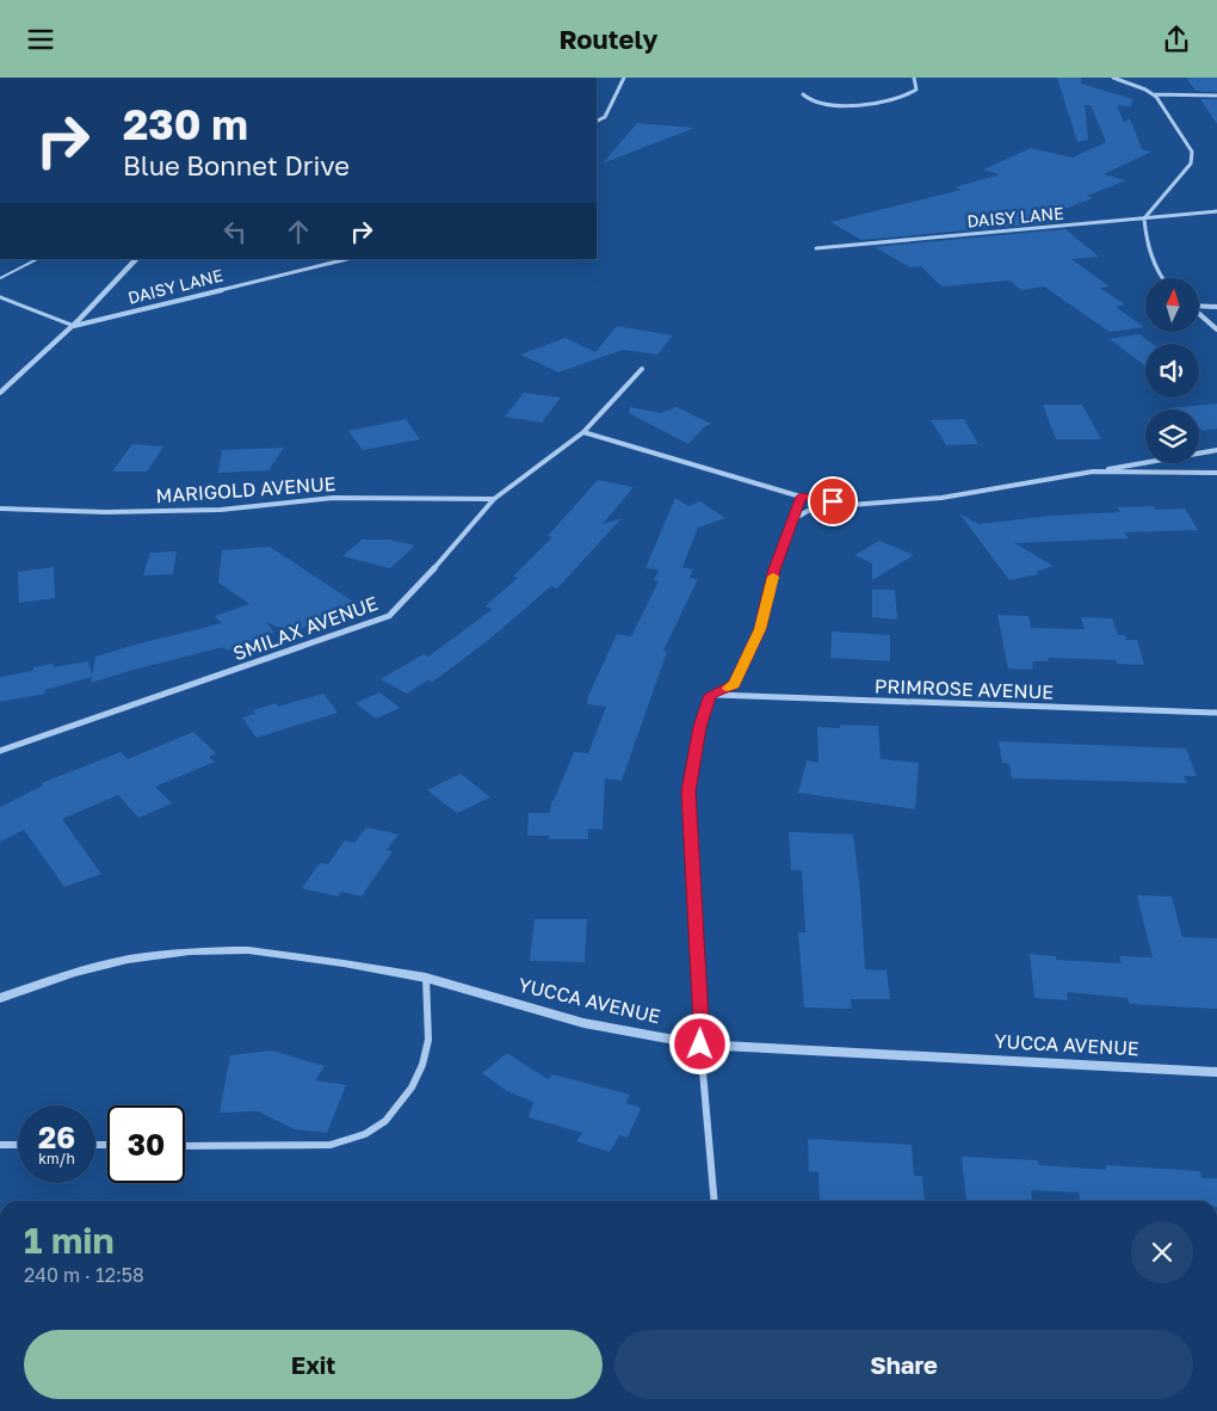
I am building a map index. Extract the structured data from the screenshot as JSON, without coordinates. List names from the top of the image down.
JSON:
{
  "streets": {
    "street": [
      "DAISY LANE",
      "MARIGOLD AVENUE",
      "SMILAX AVENUE",
      "PRIMROSE AVENUE",
      "YUCCA AVENUE"
    ]
  },
  "crossings": [
    ["MARIGOLD AVENUE", "SMILAX AVENUE"]
  ],
  "north": "top",
  "page": {
    "header": "Routely",
    "turn": ["230 m", "Blue Bonnet Drive"],
    "speed": "26 km/h",
    "limit": "30",
    "heading": ["1 min", "240 m · 12:58"],
    "buttons": ["Exit", "Share"]
  }
}
